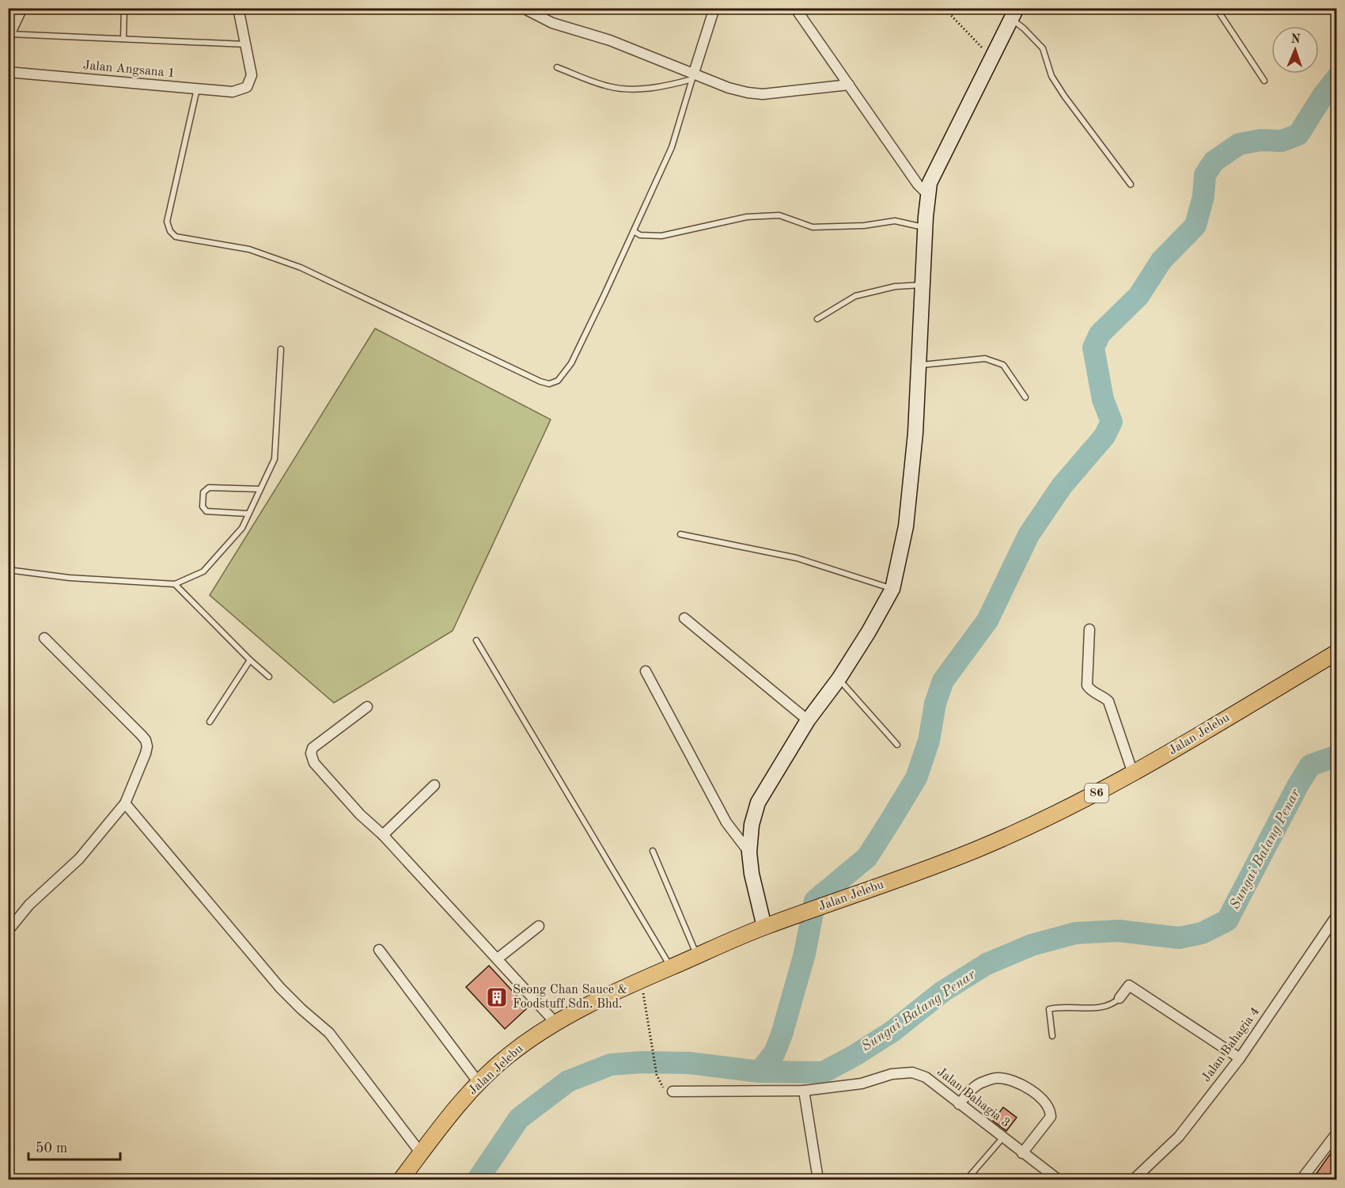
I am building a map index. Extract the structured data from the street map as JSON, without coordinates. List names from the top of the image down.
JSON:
{
  "streets": {
    "main road": ["Jalan Jelebu", "86"],
    "street": ["Jalan Angsana 1", "Jalan Bahagia 4", "Jalan Bahagia 3"]
  },
  "water": ["Sungai Batang Penar"],
  "places": {
    "building": ["Seong Chan Sauce & Foodstuff Sdn. Bhd."]
  },
  "scale_bar": "50 m",
  "north": "top"
}
